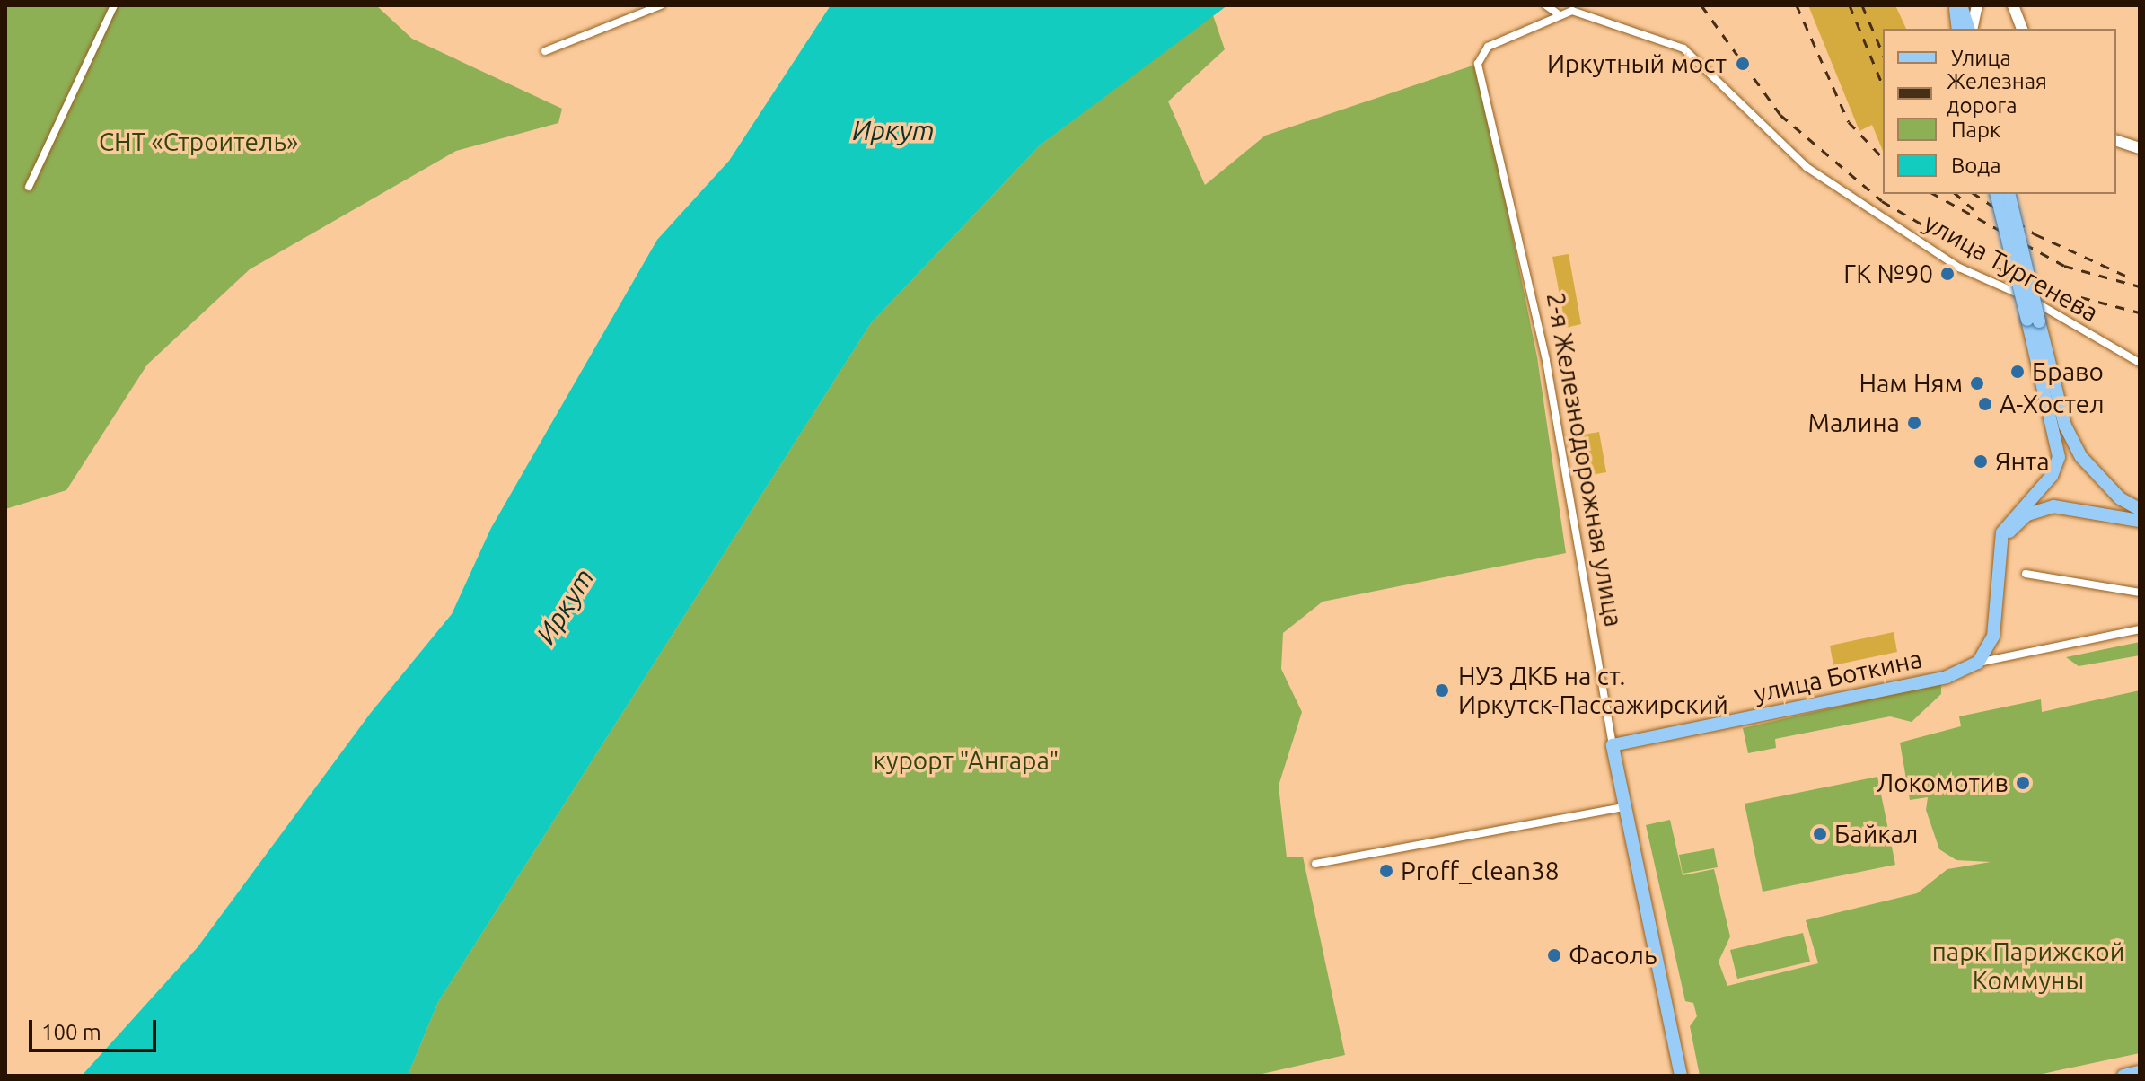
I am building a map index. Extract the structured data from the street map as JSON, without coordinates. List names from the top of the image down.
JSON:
{
  "streets": {
    "main road": ["2-я Железнодорожная улица", "улица Боткина"],
    "street": ["улица Тургенева"]
  },
  "crossings": [
    ["улица Тургенева", "2-я Железнодорожная улица"],
    ["2-я Железнодорожная улица", "улица Боткина"]
  ],
  "water": ["Иркут"],
  "parks": ["СНТ «Строитель»", "курорт \"Ангара\"", "парк Парижской Коммуны"],
  "places": [
    "Иркутный мост",
    "ГК №90",
    "Браво",
    "Нам Ням",
    "А-Хостел",
    "Малина",
    "Янта",
    "НУЗ ДКБ на ст. Иркутск-Пассажирский",
    "Локомотив",
    "Байкал",
    "Proff_clean38",
    "Фасоль"
  ],
  "legend": [
    "Улица",
    "Железная дорога",
    "Парк",
    "Вода"
  ],
  "scale_bar": "100 m"
}
